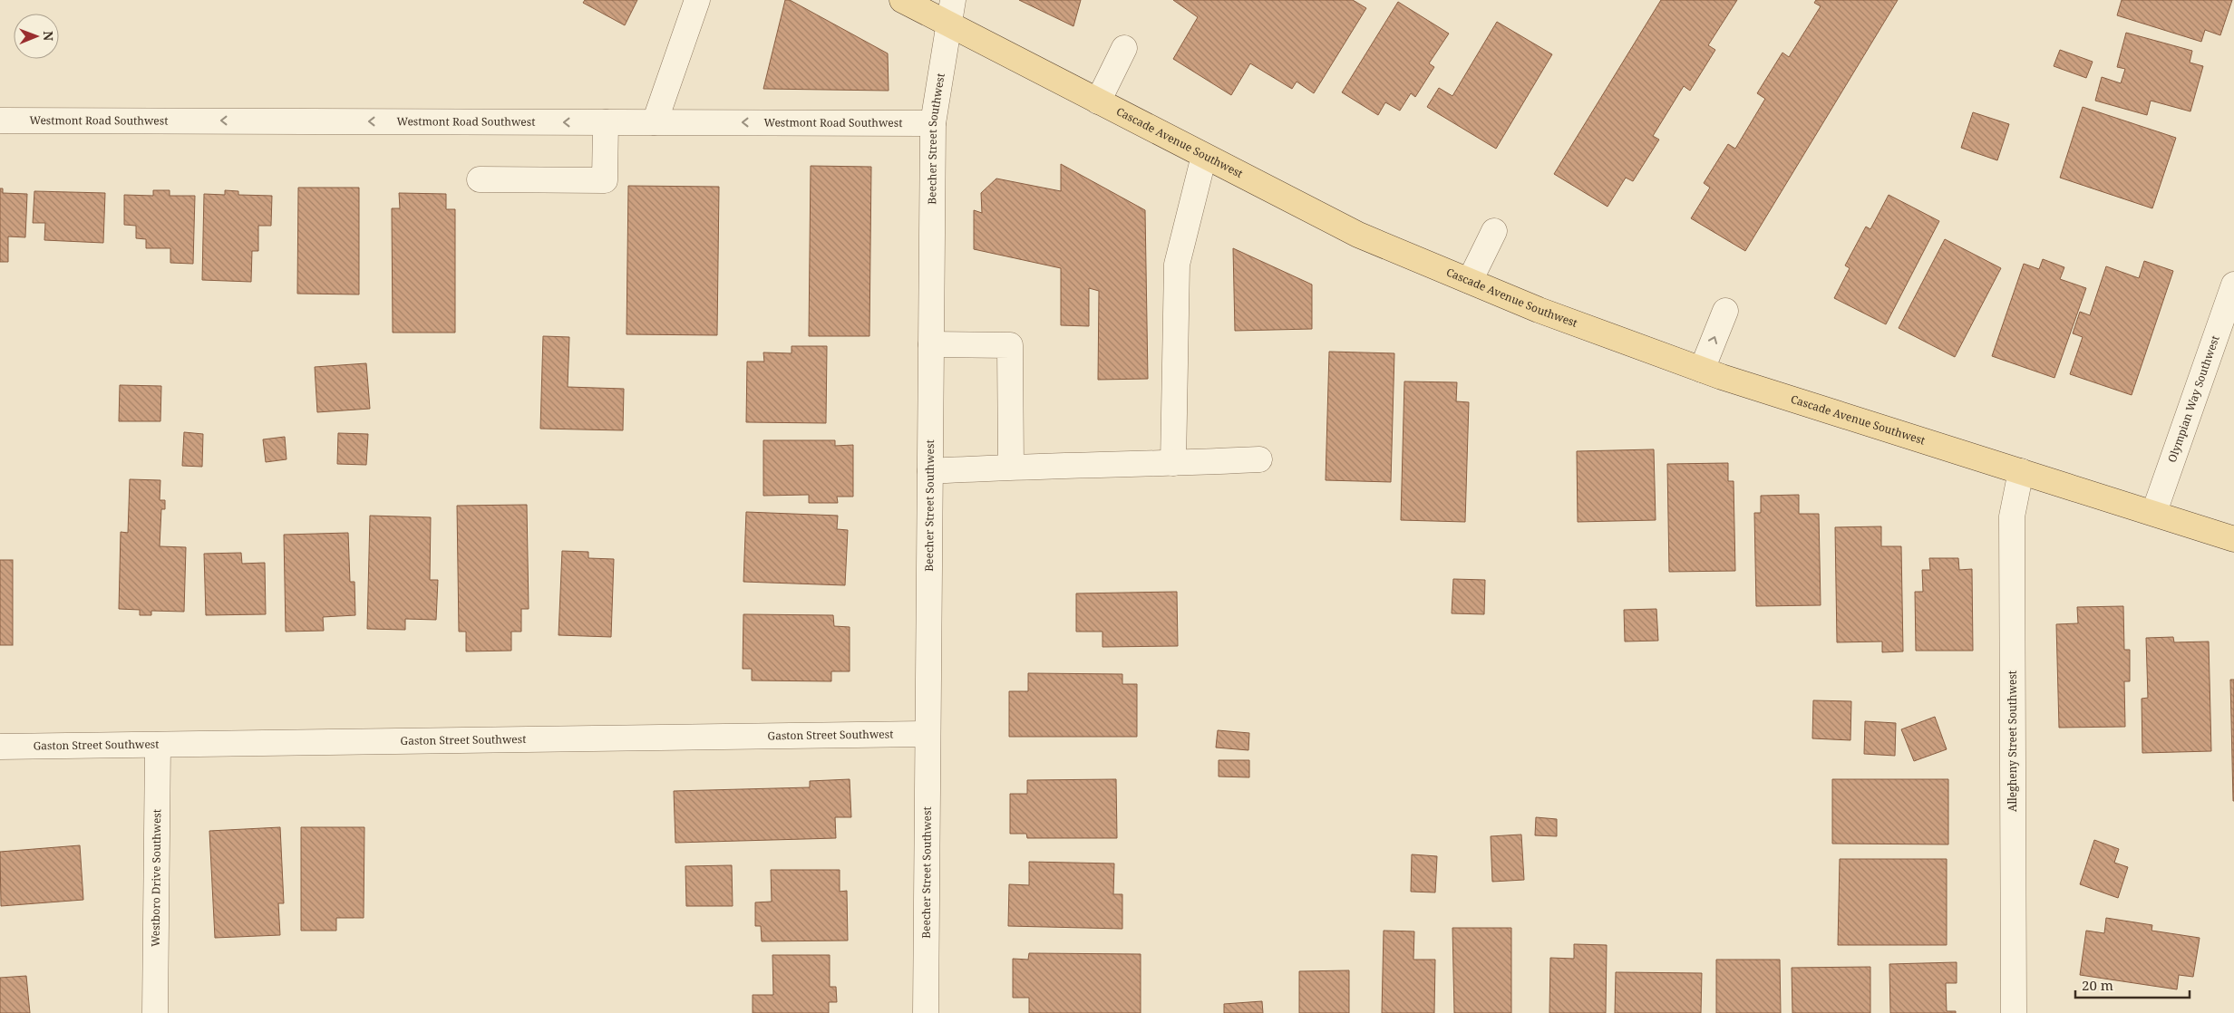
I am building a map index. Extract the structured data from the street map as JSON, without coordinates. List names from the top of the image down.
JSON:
{
  "streets": {
    "main road": ["Cascade Avenue Southwest"],
    "street": [
      "Westmont Road Southwest",
      "Beecher Street Southwest",
      "Olympian Way Southwest",
      "Gaston Street Southwest",
      "Allegheny Street Southwest",
      "Westboro Drive Southwest"
    ]
  },
  "crossings": [
    ["Westmont Road Southwest", "Beecher Street Southwest"],
    ["Beecher Street Southwest", "Cascade Avenue Southwest"],
    ["Beecher Street Southwest", "Gaston Street Southwest"],
    ["Cascade Avenue Southwest", "Olympian Way Southwest"],
    ["Cascade Avenue Southwest", "Allegheny Street Southwest"],
    ["Gaston Street Southwest", "Westboro Drive Southwest"]
  ],
  "one_way": ["Westmont Road Southwest"],
  "scale_bar": "20 m",
  "north": "right"
}
